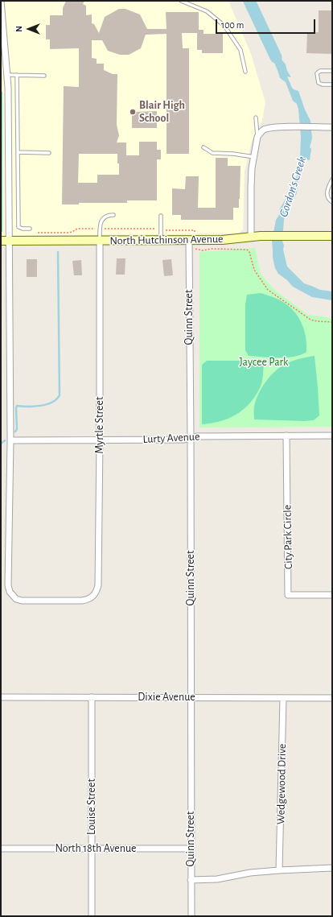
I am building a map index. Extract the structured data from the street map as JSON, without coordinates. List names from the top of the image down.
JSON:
{
  "streets": {
    "main road": ["North Hutchinson Avenue"],
    "street": [
      "Quinn Street",
      "Myrtle Street",
      "Lurty Avenue",
      "City Park Circle",
      "Dixie Avenue",
      "Wedgewood Drive",
      "Louise Street",
      "North 18th Avenue"
    ]
  },
  "crossings": [
    ["North Hutchinson Avenue", "Quinn Street"],
    ["North Hutchinson Avenue", "Myrtle Street"],
    ["Quinn Street", "Lurty Avenue"],
    ["Quinn Street", "Dixie Avenue"],
    ["Quinn Street", "North 18th Avenue"],
    ["Myrtle Street", "Lurty Avenue"],
    ["Lurty Avenue", "City Park Circle"],
    ["Dixie Avenue", "Wedgewood Drive"],
    ["Dixie Avenue", "Louise Street"],
    ["Louise Street", "North 18th Avenue"]
  ],
  "water": ["Gordon's Creek"],
  "parks": ["Jaycee Park"],
  "places": ["Blair High School"],
  "scale_bar": "100 m",
  "north": "left"
}
